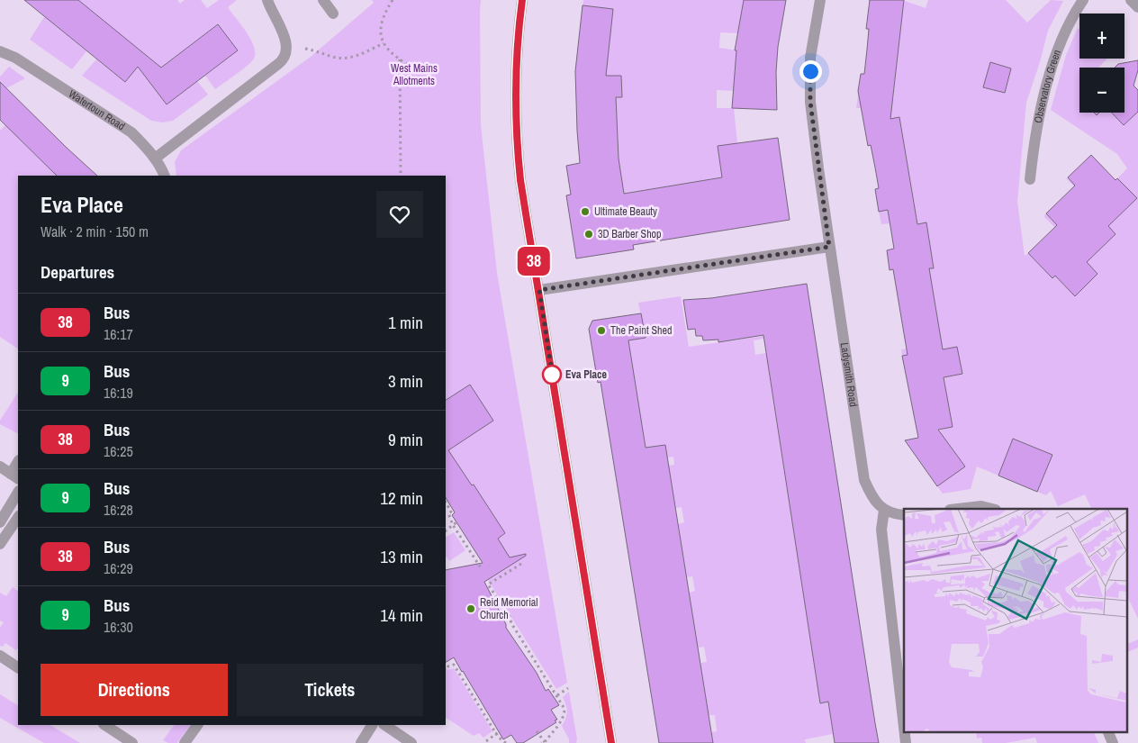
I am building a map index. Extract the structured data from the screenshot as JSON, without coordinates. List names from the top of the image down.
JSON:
{
  "streets": {
    "street": ["Observatory Green", "Watertoun Road", "Ladysmith Road"]
  },
  "parks": ["West Mains Allotments"],
  "places": [
    "Ultimate Beauty",
    "3D Barber Shop",
    "The Paint Shed",
    "Eva Place",
    "Reid Memorial Church"
  ],
  "lines": ["bus line 38"],
  "page": {
    "on_map": "38",
    "map_buttons": ["+", "−"],
    "heading": [
      ["Eva Place", "Walk · 2 min · 150 m"],
      "Departures"
    ],
    "list": [
      {
        "mark": "38",
        "name": "Bus",
        "note": "16:17",
        "value": "1 min"
      },
      {
        "mark": "9",
        "name": "Bus",
        "note": "16:19",
        "value": "3 min"
      },
      {
        "mark": "38",
        "name": "Bus",
        "note": "16:25",
        "value": "9 min"
      },
      {
        "mark": "9",
        "name": "Bus",
        "note": "16:28",
        "value": "12 min"
      },
      {
        "mark": "38",
        "name": "Bus",
        "note": "16:29",
        "value": "13 min"
      },
      {
        "mark": "9",
        "name": "Bus",
        "note": "16:30",
        "value": "14 min"
      }
    ],
    "buttons": ["Directions", "Tickets"]
  }
}
